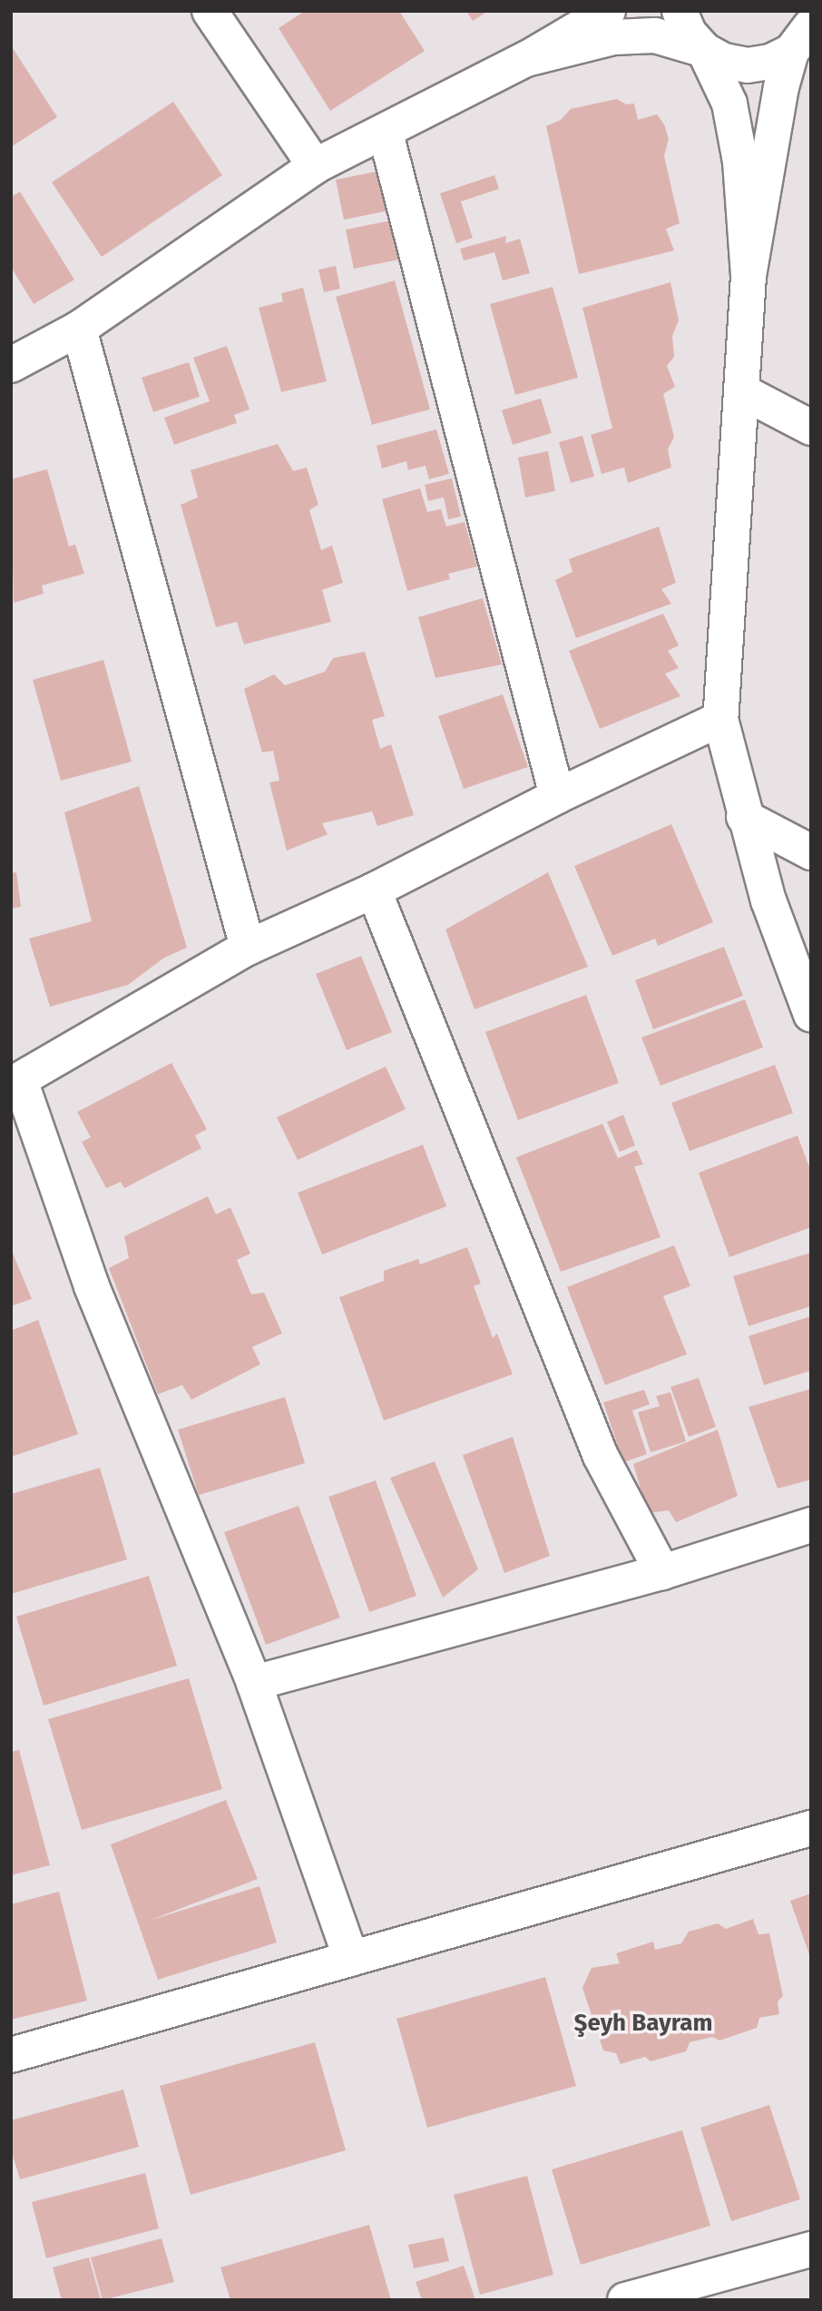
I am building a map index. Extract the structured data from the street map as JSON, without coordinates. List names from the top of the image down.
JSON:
{
  "districts": ["Şeyh Bayram"]
}
